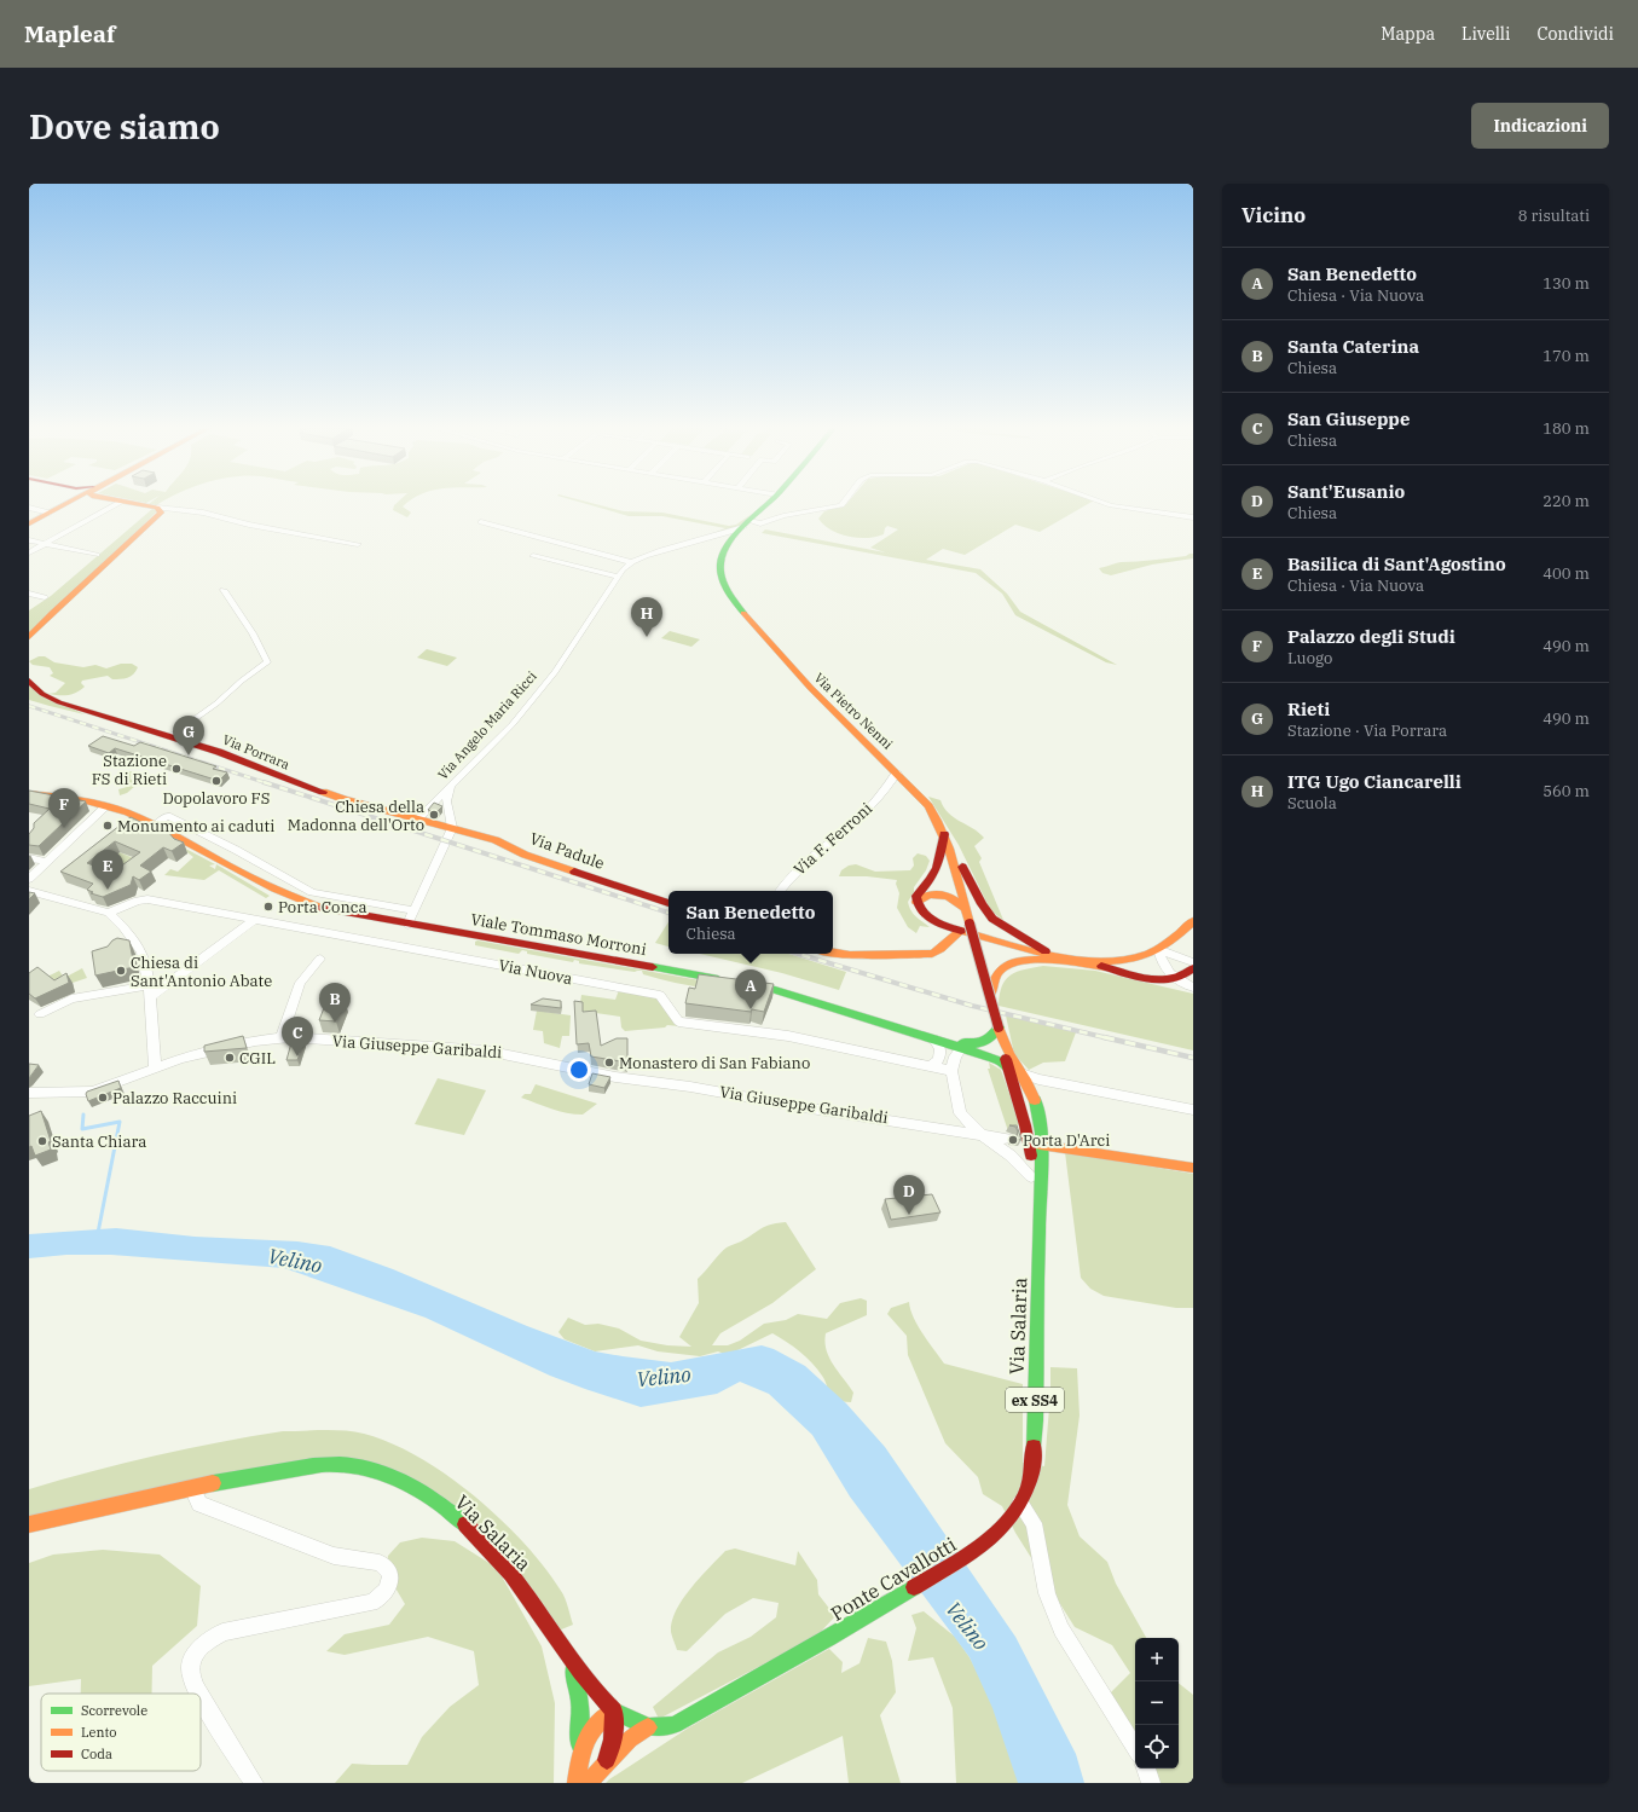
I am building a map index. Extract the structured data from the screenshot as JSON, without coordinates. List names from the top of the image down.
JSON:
{
  "streets": {
    "main road": [
      "Via Pietro Nenni",
      "Via Angelo Maria Ricci",
      "Via Porrara",
      "Via Padule",
      "Viale Tommaso Morroni",
      "Via Salaria",
      "ex SS4",
      "Ponte Cavallotti"
    ],
    "street": ["Via F. Ferroni", "Via Nuova", "Via Giuseppe Garibaldi"]
  },
  "crossings": [
    ["Via Pietro Nenni", "Via Angelo Maria Ricci"],
    ["Via Pietro Nenni", "Via F. Ferroni"],
    ["Via Angelo Maria Ricci", "Via Porrara"],
    ["Via Angelo Maria Ricci", "Via Padule"],
    ["Via Porrara", "Via Padule"],
    ["Via Giuseppe Garibaldi", "Via Salaria"],
    ["Via Salaria", "Ponte Cavallotti"]
  ],
  "water": ["Velino"],
  "places": [
    "Stazione FS di Rieti",
    "Dopolavoro FS",
    "Chiesa della Madonna dell'Orto",
    "Monumento ai caduti",
    "Porta Conca",
    "Chiesa di Sant'Antonio Abate",
    "CGIL",
    "Monastero di San Fabiano",
    "Palazzo Raccuini",
    "Porta D'Arci",
    "Santa Chiara"
  ],
  "legend": ["Scorrevole", "Lento", "Coda"],
  "page": {
    "header": "Mapleaf",
    "nav": ["Mappa", "Livelli", "Condividi"],
    "buttons": "Indicazioni",
    "title": "Dove siamo",
    "heading": ["Vicino", "8 risultati"],
    "list": [
      {
        "mark": "A",
        "name": "San Benedetto",
        "note": "Chiesa · Via Nuova",
        "value": "130 m"
      },
      {
        "mark": "B",
        "name": "Santa Caterina",
        "note": "Chiesa",
        "value": "170 m"
      },
      {
        "mark": "C",
        "name": "San Giuseppe",
        "note": "Chiesa",
        "value": "180 m"
      },
      {
        "mark": "D",
        "name": "Sant'Eusanio",
        "note": "Chiesa",
        "value": "220 m"
      },
      {
        "mark": "E",
        "name": "Basilica di Sant'Agostino",
        "note": "Chiesa · Via Nuova",
        "value": "400 m"
      },
      {
        "mark": "F",
        "name": "Palazzo degli Studi",
        "note": "Luogo",
        "value": "490 m"
      },
      {
        "mark": "G",
        "name": "Rieti",
        "note": "Stazione · Via Porrara",
        "value": "490 m"
      },
      {
        "mark": "H",
        "name": "ITG Ugo Ciancarelli",
        "note": "Scuola",
        "value": "560 m"
      }
    ],
    "pins": [
      "H",
      "G",
      "F",
      "E",
      "A",
      "B",
      "C",
      "D"
    ],
    "popup": ["San Benedetto", "Chiesa"],
    "map_buttons": ["+", "−"]
  }
}
